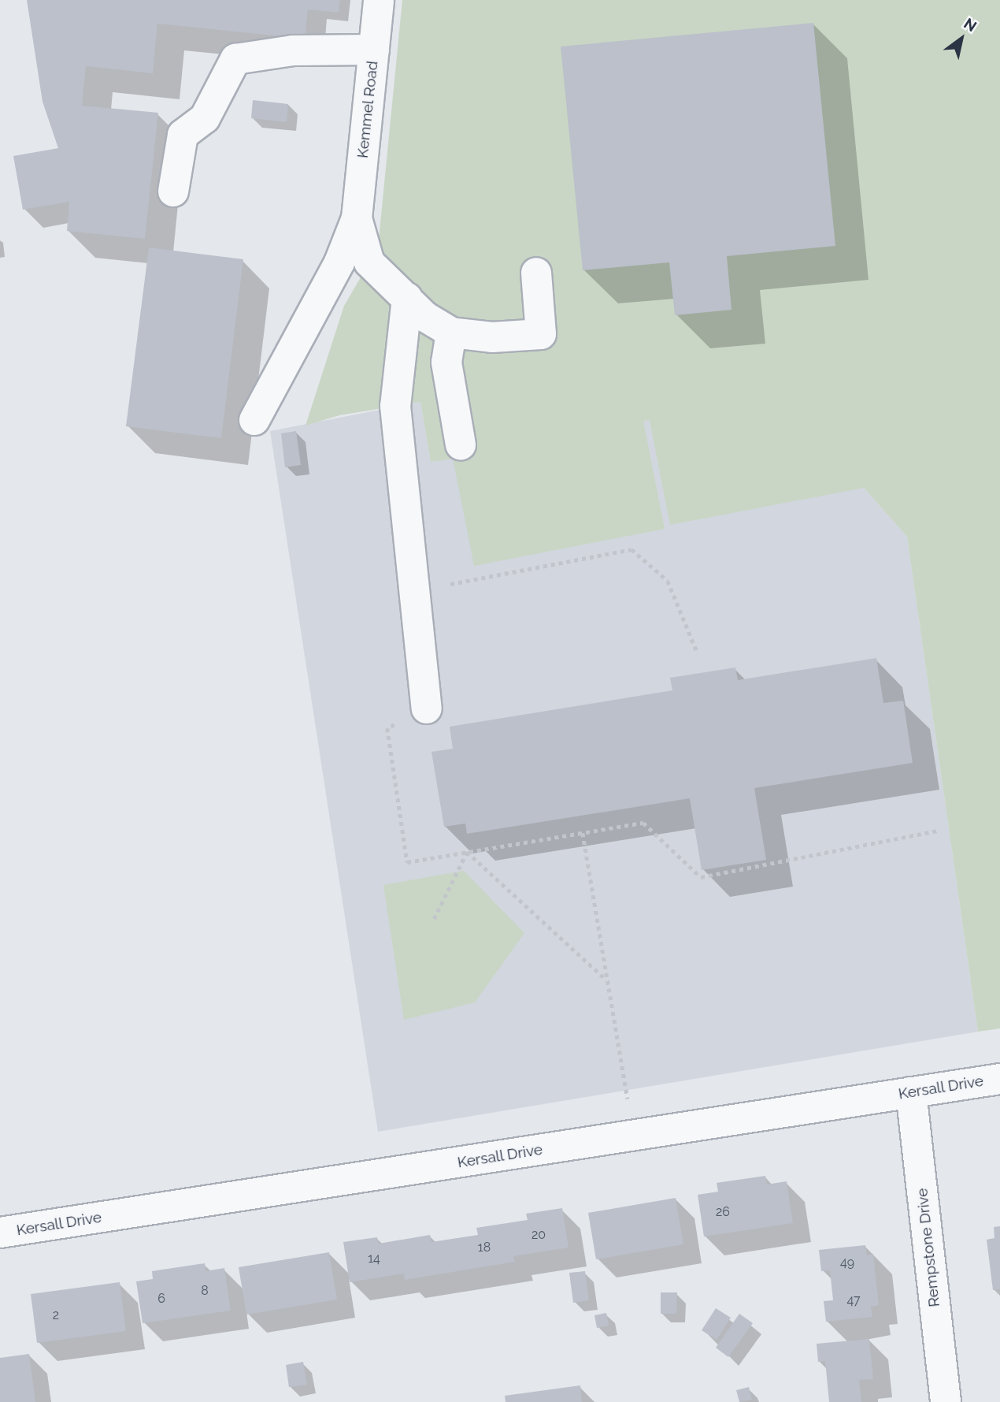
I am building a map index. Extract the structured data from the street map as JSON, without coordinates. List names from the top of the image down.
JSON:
{
  "streets": {
    "street": ["Kemmel Road", "Kersall Drive", "Rempstone Drive"]
  },
  "crossings": [
    ["Kersall Drive", "Rempstone Drive"]
  ],
  "house_numbers": [
    "26",
    "20",
    "18",
    "14",
    "49",
    "8",
    "6",
    "47",
    "2"
  ],
  "north": "top right"
}
